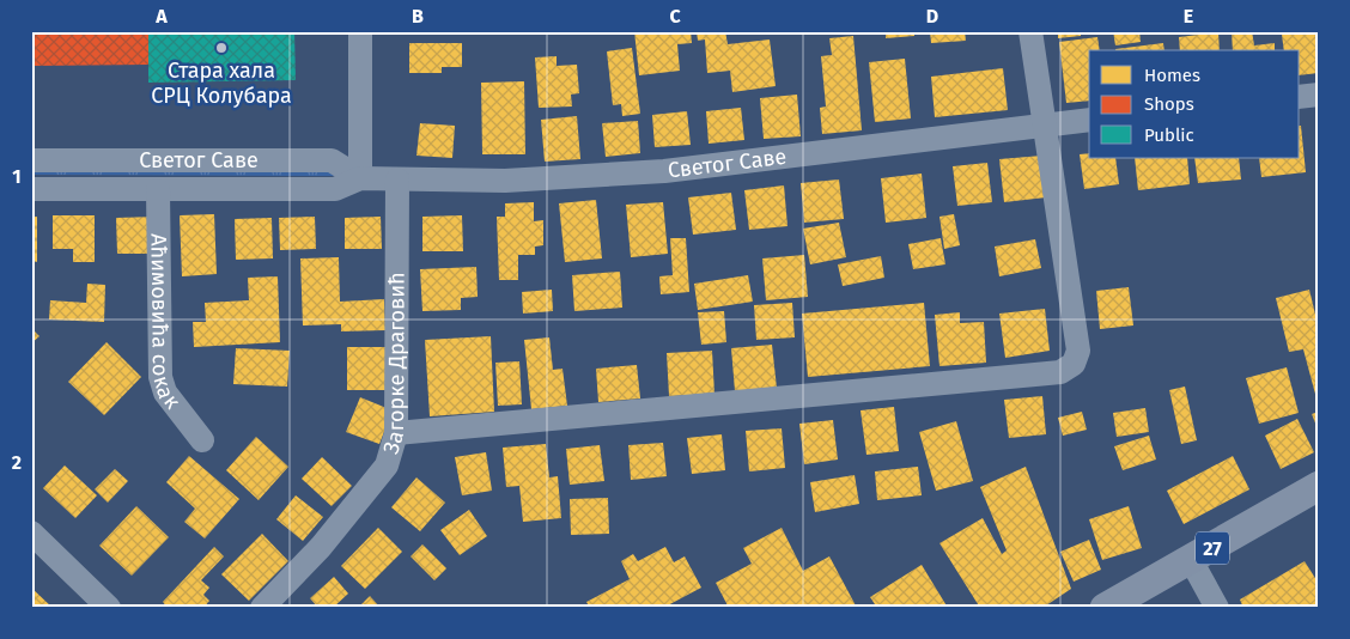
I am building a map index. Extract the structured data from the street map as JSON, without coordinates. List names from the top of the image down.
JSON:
{
  "streets": {
    "main road": ["27"],
    "street": ["Светог Саве", "Аћимовића сокак", "Загорке Драговић"]
  },
  "crossings": [
    ["Светог Саве", "Аћимовића сокак"],
    ["Светог Саве", "Загорке Драговић"]
  ],
  "places": ["Стара хала СРЦ Колубара"],
  "legend": ["Homes", "Shops", "Public"],
  "grid": {
    "columns": [
      "A",
      "B",
      "C",
      "D",
      "E"
    ],
    "rows": ["1", "2"]
  }
}
